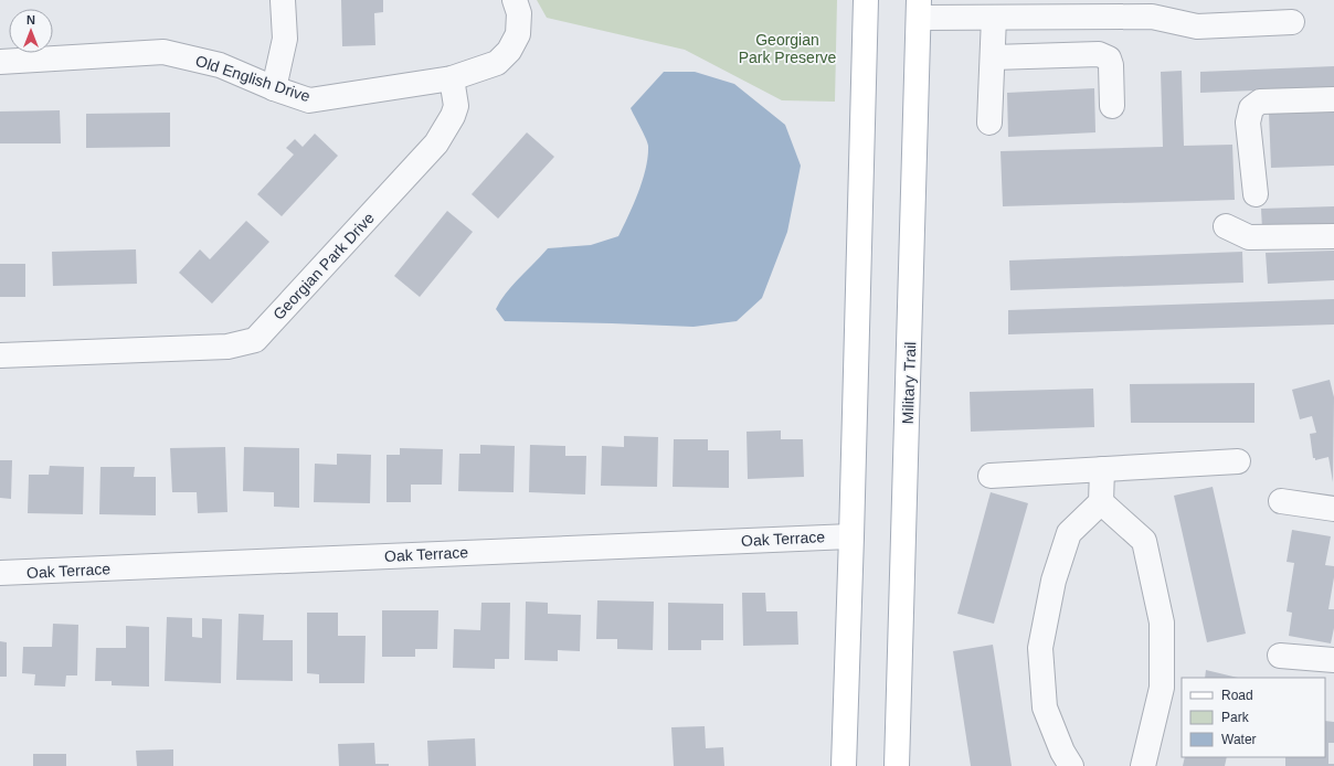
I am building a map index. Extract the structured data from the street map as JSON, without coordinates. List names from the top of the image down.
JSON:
{
  "streets": {
    "main road": ["Military Trail"],
    "street": ["Old English Drive", "Georgian Park Drive", "Oak Terrace"]
  },
  "crossings": [
    ["Old English Drive", "Georgian Park Drive"]
  ],
  "parks": ["Georgian Park Preserve"],
  "legend": ["Road", "Park", "Water"],
  "north": "top"
}
